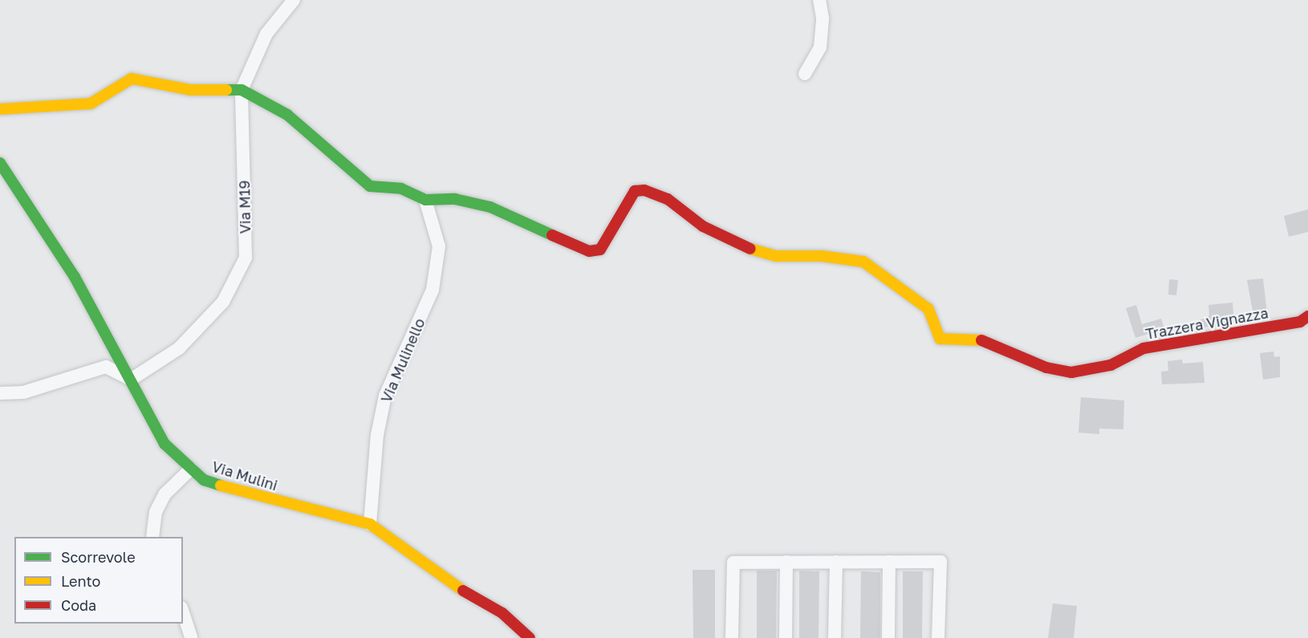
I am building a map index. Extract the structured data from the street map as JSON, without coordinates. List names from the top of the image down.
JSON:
{
  "streets": {
    "street": [
      "Via M19",
      "Trazzera Vignazza",
      "Via Mulinello",
      "Via Mulini"
    ]
  },
  "crossings": [
    ["Via M19", "Trazzera Vignazza"],
    ["Via M19", "Via Mulini"],
    ["Trazzera Vignazza", "Via Mulinello"],
    ["Via Mulinello", "Via Mulini"]
  ],
  "legend": ["Scorrevole", "Lento", "Coda"]
}
